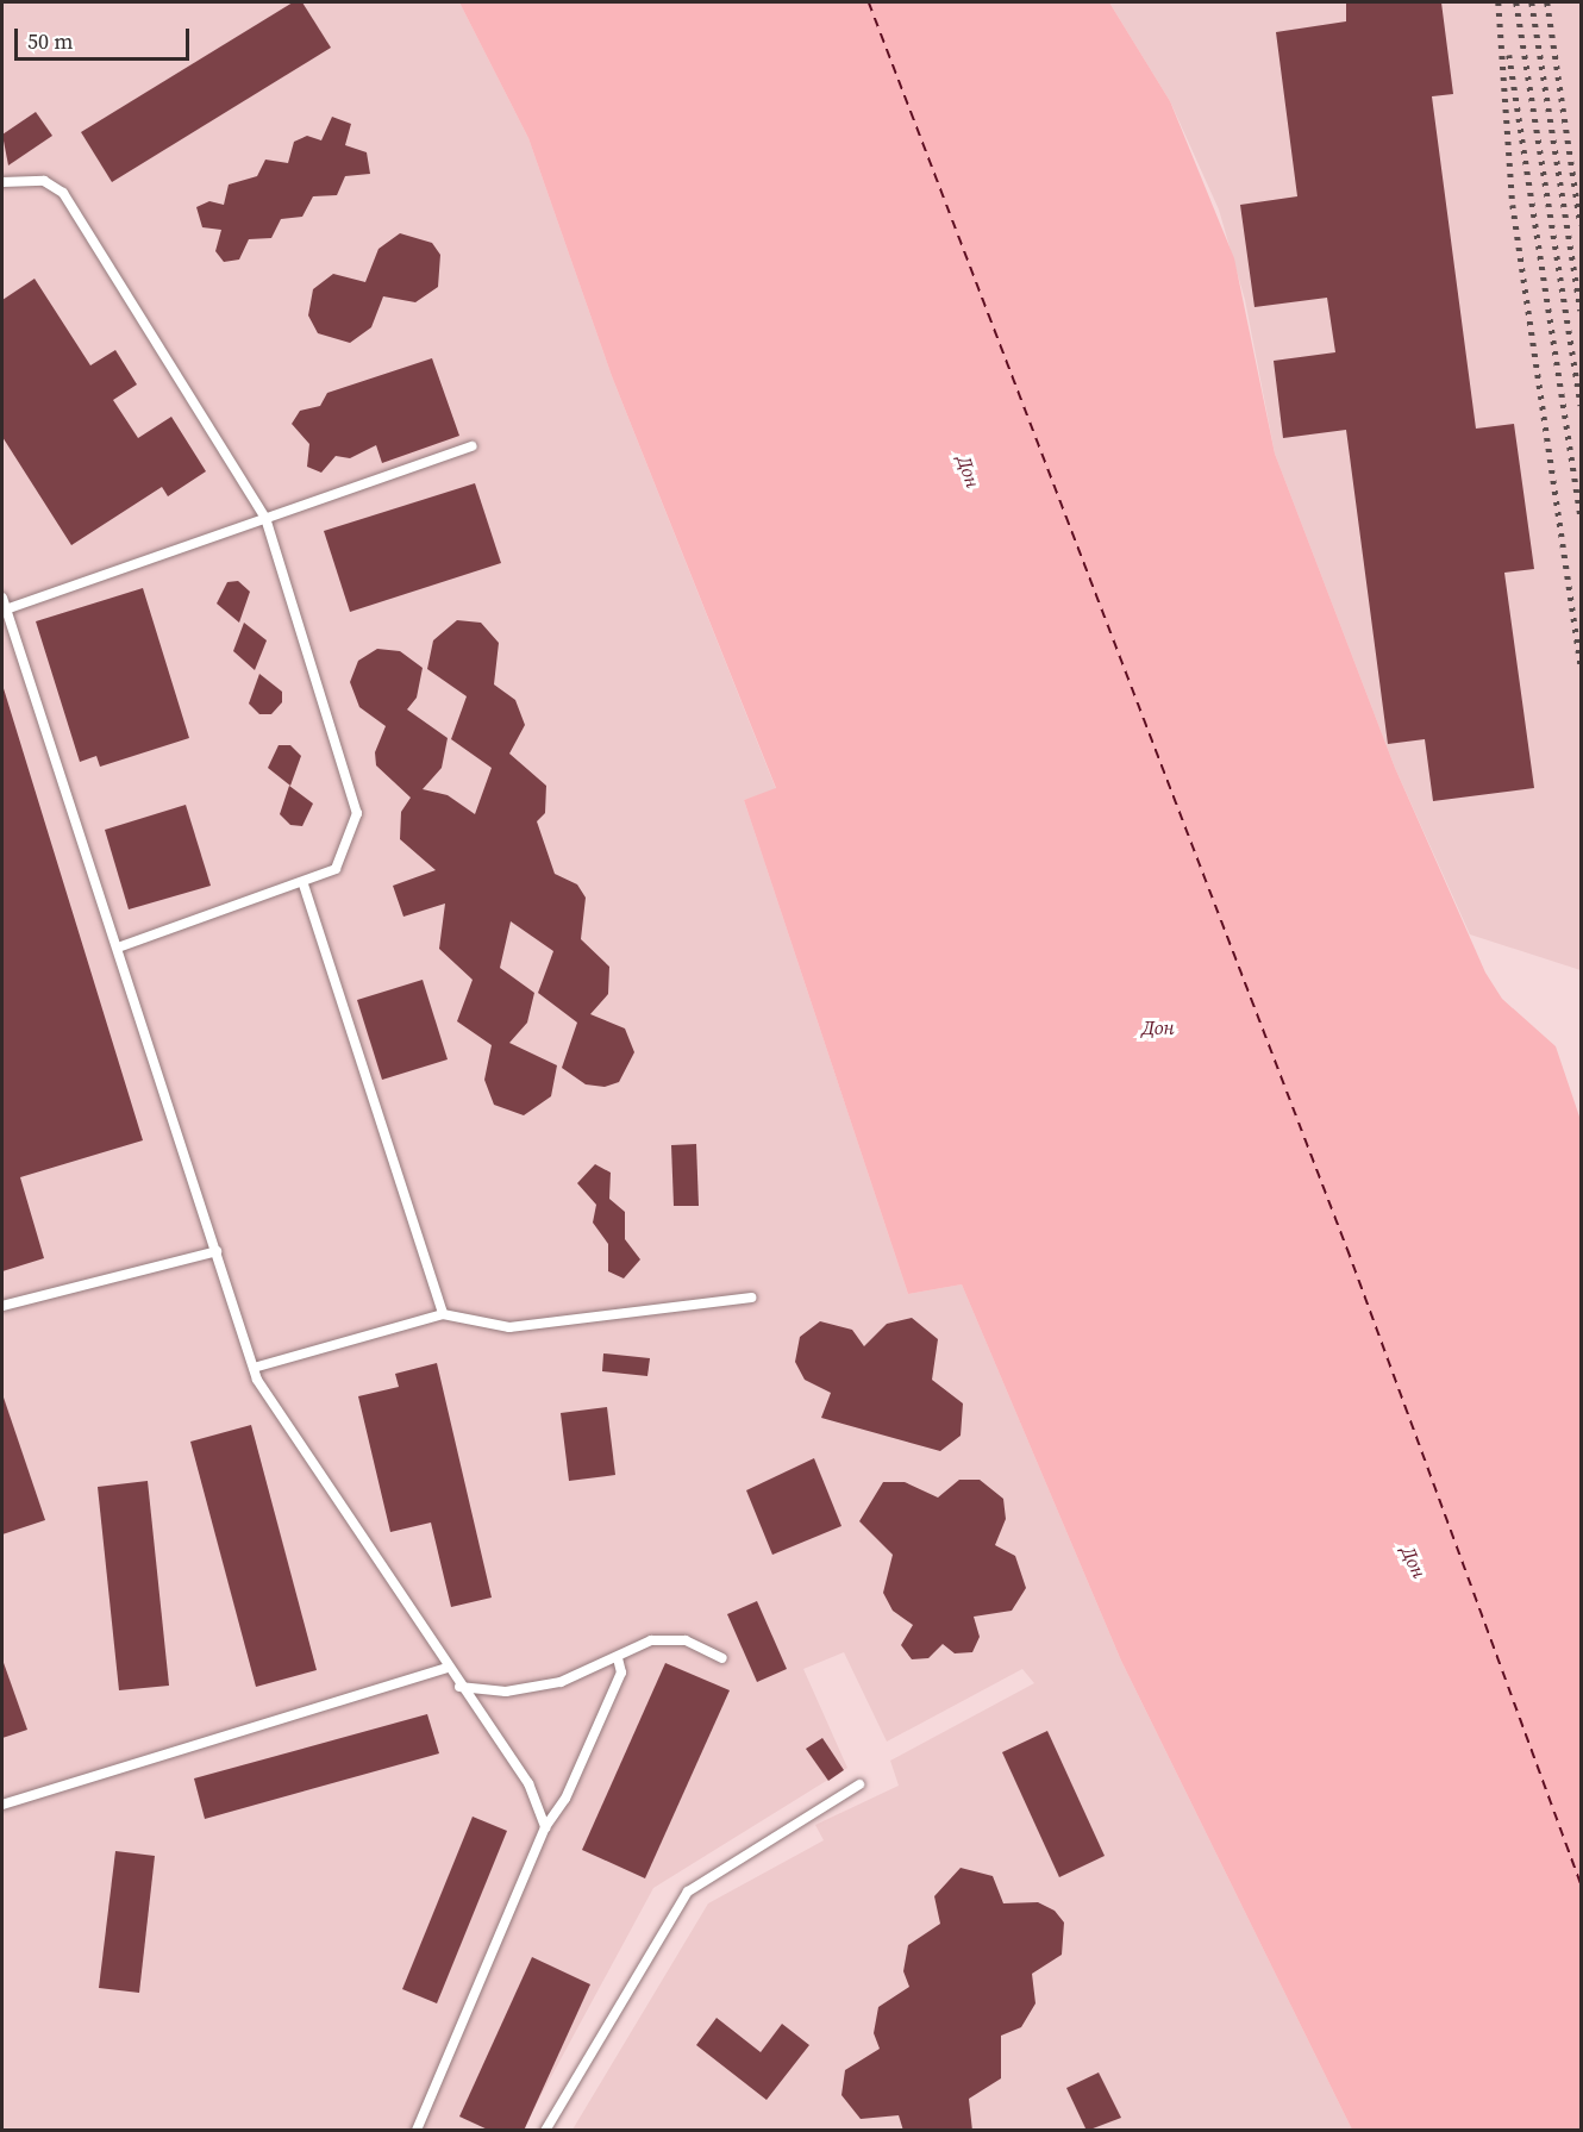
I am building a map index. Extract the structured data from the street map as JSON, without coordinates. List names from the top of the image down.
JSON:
{
  "water": ["Дон"],
  "scale_bar": "50 m"
}
